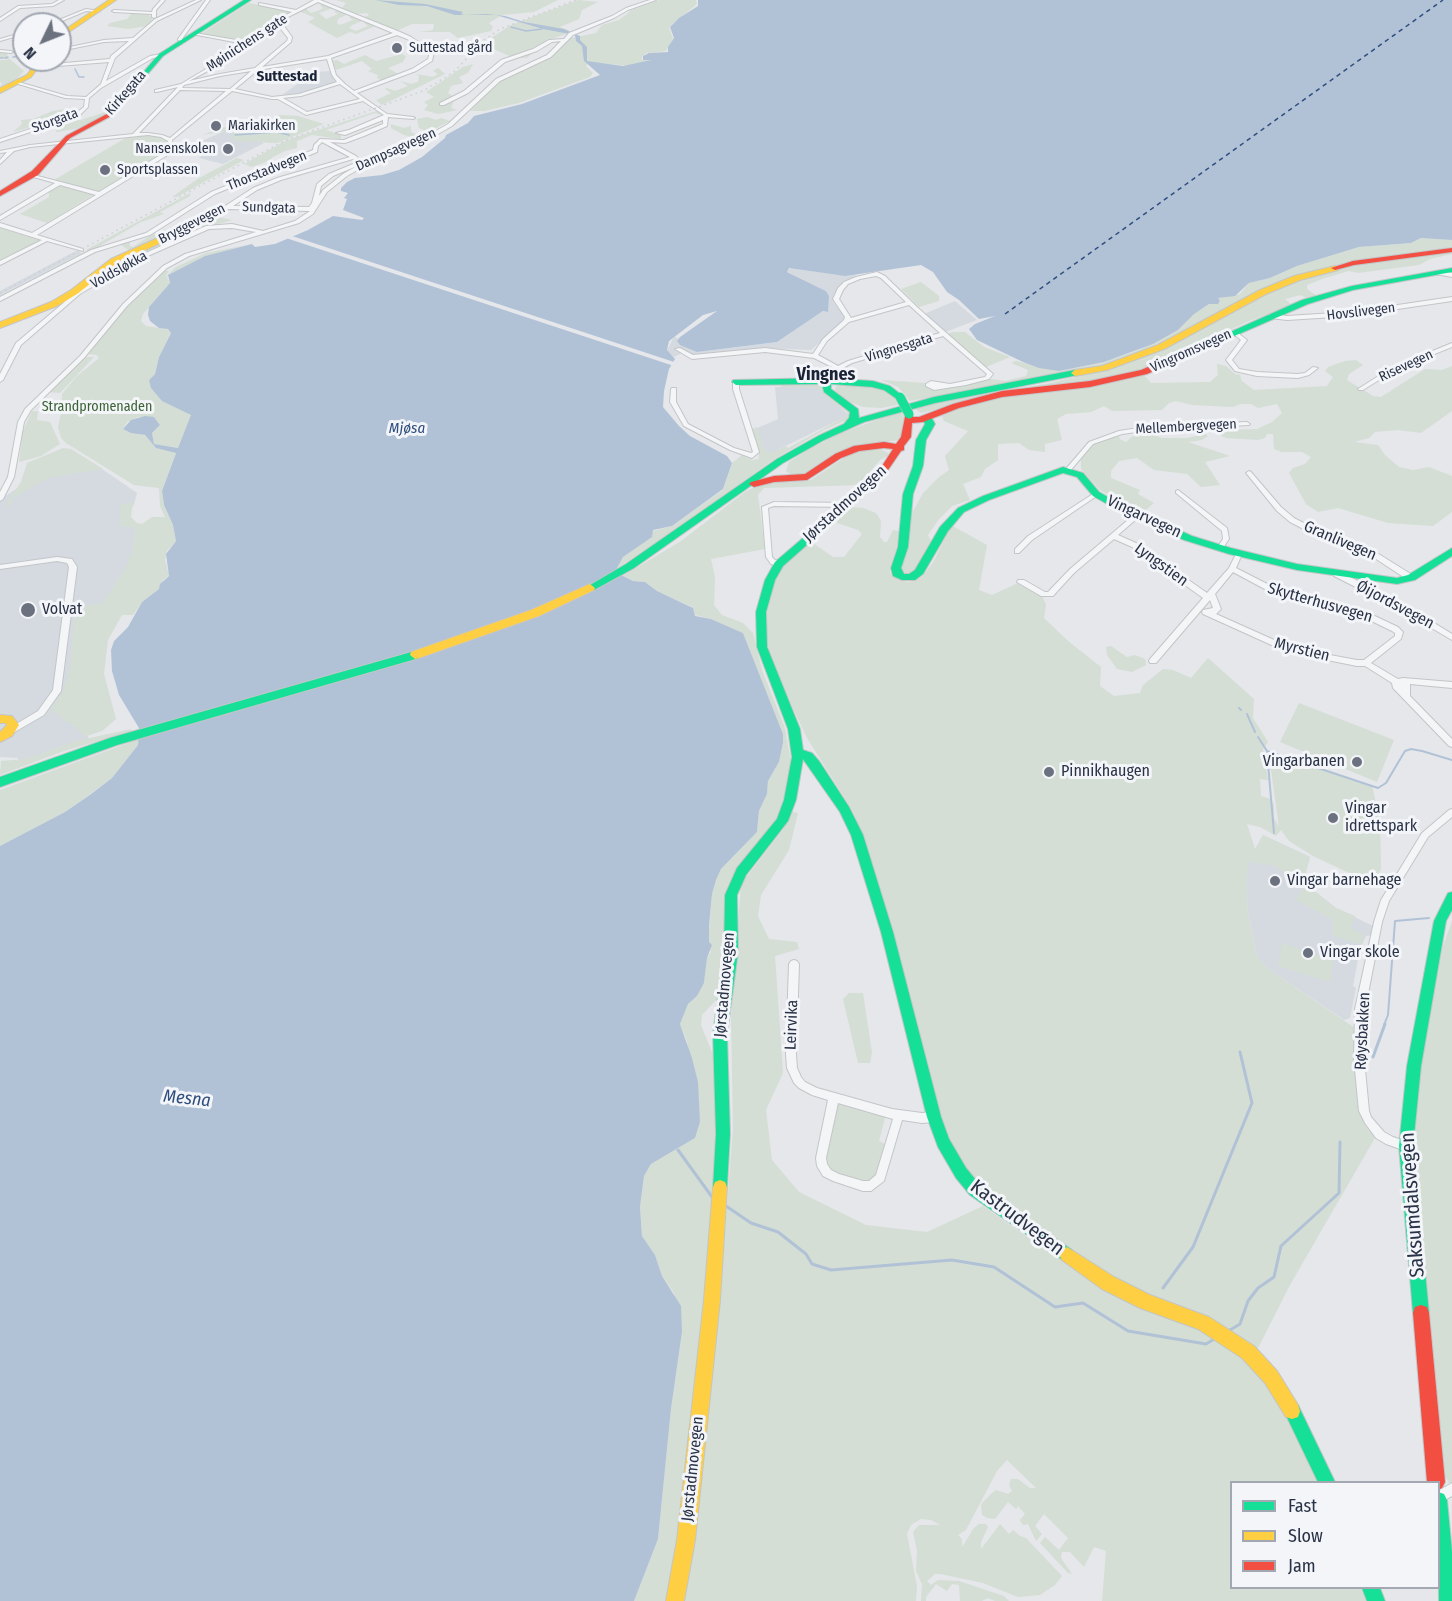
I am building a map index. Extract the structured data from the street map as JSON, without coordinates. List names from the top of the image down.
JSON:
{
  "streets": {
    "main road": [
      "Kirkegata",
      "Bryggevegen",
      "Vingnesgata",
      "Vingromsvegen",
      "Jørstadmovegen",
      "Vingarvegen",
      "Saksumdalsvegen",
      "Kastrudvegen"
    ],
    "street": [
      "Møinichens gate",
      "Storgata",
      "Dampsagvegen",
      "Thorstadvegen",
      "Sundgata",
      "Voldsløkka",
      "Hovslivegen",
      "Risevegen",
      "Mellembergvegen",
      "Granlivegen",
      "Lyngstien",
      "Skytterhusvegen",
      "Øijordsvegen",
      "Myrstien",
      "Leirvika",
      "Røysbakken"
    ]
  },
  "crossings": [
    ["Kirkegata", "Storgata"],
    ["Dampsagvegen", "Voldsløkka"],
    ["Thorstadvegen", "Sundgata"],
    ["Thorstadvegen", "Bryggevegen"],
    ["Sundgata", "Bryggevegen"],
    ["Bryggevegen", "Voldsløkka"],
    ["Hovslivegen", "Vingromsvegen"],
    ["Vingnesgata", "Vingromsvegen"],
    ["Vingnesgata", "Jørstadmovegen"],
    ["Vingromsvegen", "Jørstadmovegen"],
    ["Mellembergvegen", "Vingarvegen"],
    ["Jørstadmovegen", "Kastrudvegen"],
    ["Vingarvegen", "Granlivegen"],
    ["Vingarvegen", "Øijordsvegen"],
    ["Skytterhusvegen", "Myrstien"],
    ["Leirvika", "Kastrudvegen"],
    ["Røysbakken", "Saksumdalsvegen"]
  ],
  "districts": ["Suttestad", "Vingnes"],
  "water": ["Mjøsa", "Mesna"],
  "parks": ["Strandpromenaden"],
  "places": [
    "Suttestad gård",
    "Mariakirken",
    "Nansenskolen",
    "Sportsplassen",
    "Volvat",
    "Vingarbanen",
    "Pinnikhaugen",
    "Vingar idrettspark",
    "Vingar barnehage",
    "Vingar skole"
  ],
  "legend": ["Fast", "Slow", "Jam"],
  "north": "bottom left"
}
